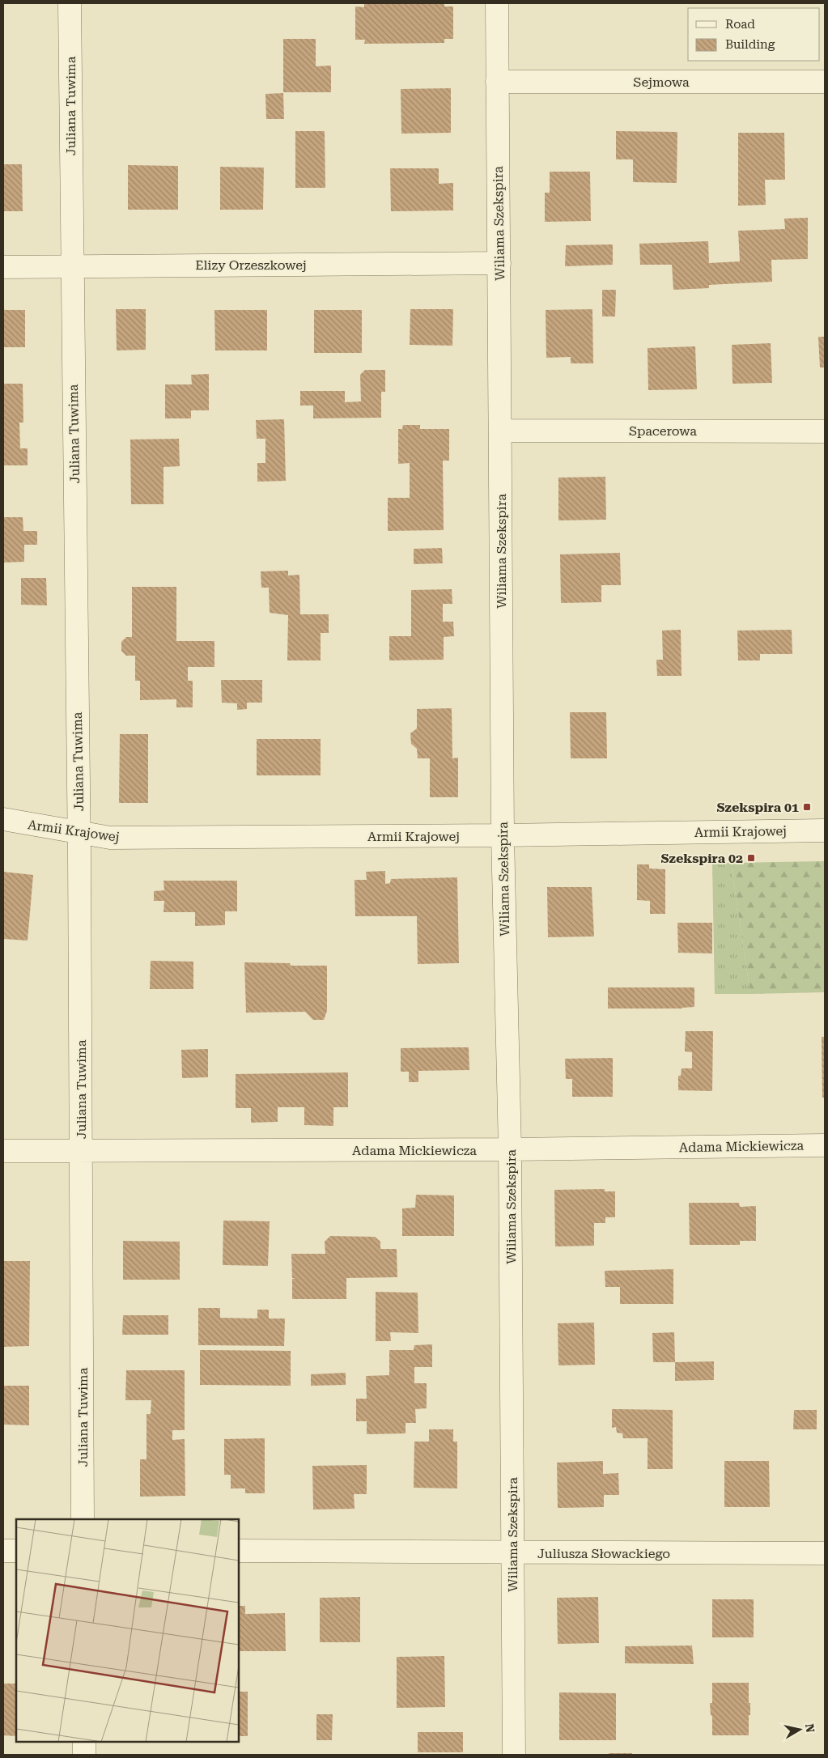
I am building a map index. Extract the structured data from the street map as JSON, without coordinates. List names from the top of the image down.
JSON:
{
  "streets": {
    "street": [
      "Sejmowa",
      "Juliana Tuwima",
      "Wiliama Szekspira",
      "Elizy Orzeszkowej",
      "Spacerowa",
      "Armii Krajowej",
      "Adama Mickiewicza",
      "Juliusza Słowackiego"
    ]
  },
  "crossings": [
    ["Sejmowa", "Wiliama Szekspira"],
    ["Juliana Tuwima", "Elizy Orzeszkowej"],
    ["Juliana Tuwima", "Armii Krajowej"],
    ["Juliana Tuwima", "Adama Mickiewicza"],
    ["Wiliama Szekspira", "Elizy Orzeszkowej"],
    ["Wiliama Szekspira", "Spacerowa"],
    ["Wiliama Szekspira", "Armii Krajowej"],
    ["Wiliama Szekspira", "Adama Mickiewicza"],
    ["Wiliama Szekspira", "Juliusza Słowackiego"]
  ],
  "places": {
    "transit": ["Szekspira 01", "Szekspira 02"]
  },
  "legend": ["Road", "Building"],
  "north": "right"
}
